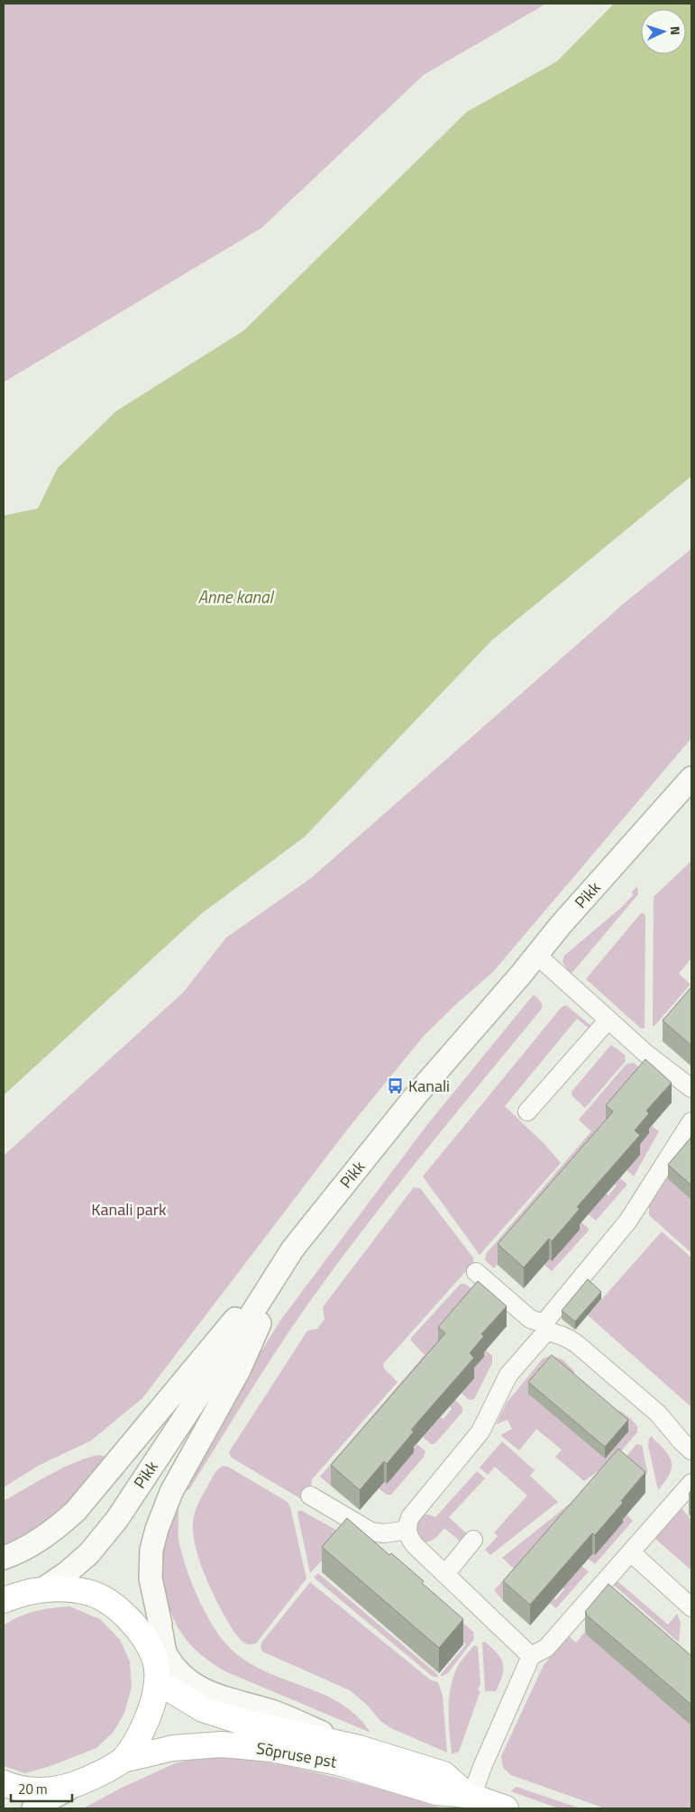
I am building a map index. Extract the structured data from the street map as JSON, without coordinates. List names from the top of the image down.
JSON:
{
  "streets": {
    "main road": ["Sõpruse pst"],
    "street": ["Pikk"]
  },
  "water": ["Anne kanal"],
  "parks": ["Kanali park"],
  "places": {
    "bus stop": ["Kanali"]
  },
  "scale_bar": "20 m",
  "north": "right"
}
